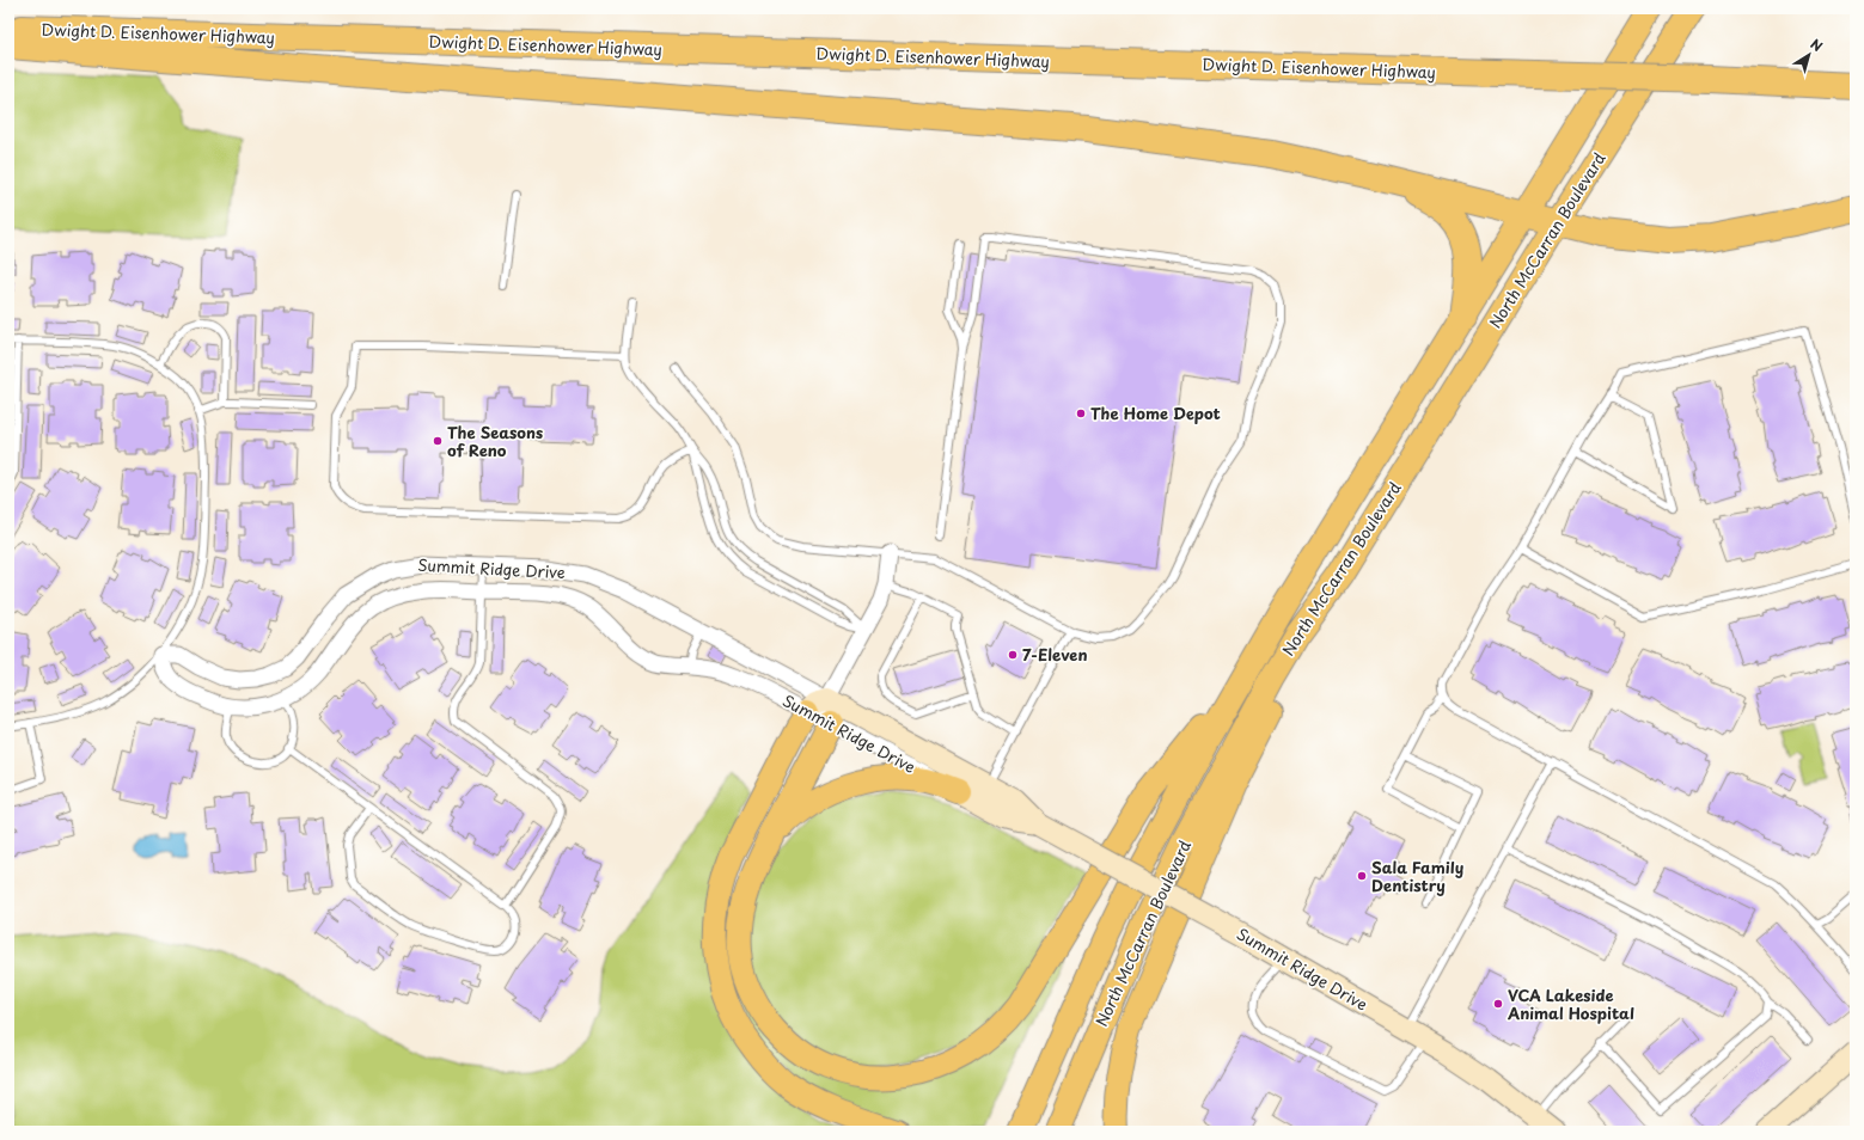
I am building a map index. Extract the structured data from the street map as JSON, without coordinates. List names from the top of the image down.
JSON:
{
  "streets": {
    "highway": ["Dwight D. Eisenhower Highway"],
    "main road": ["North McCarran Boulevard"],
    "street": ["Summit Ridge Drive"]
  },
  "places": [
    "The Home Depot",
    "The Seasons of Reno",
    "7-Eleven",
    "Sala Family Dentistry",
    "VCA Lakeside Animal Hospital"
  ],
  "north": "top right"
}
